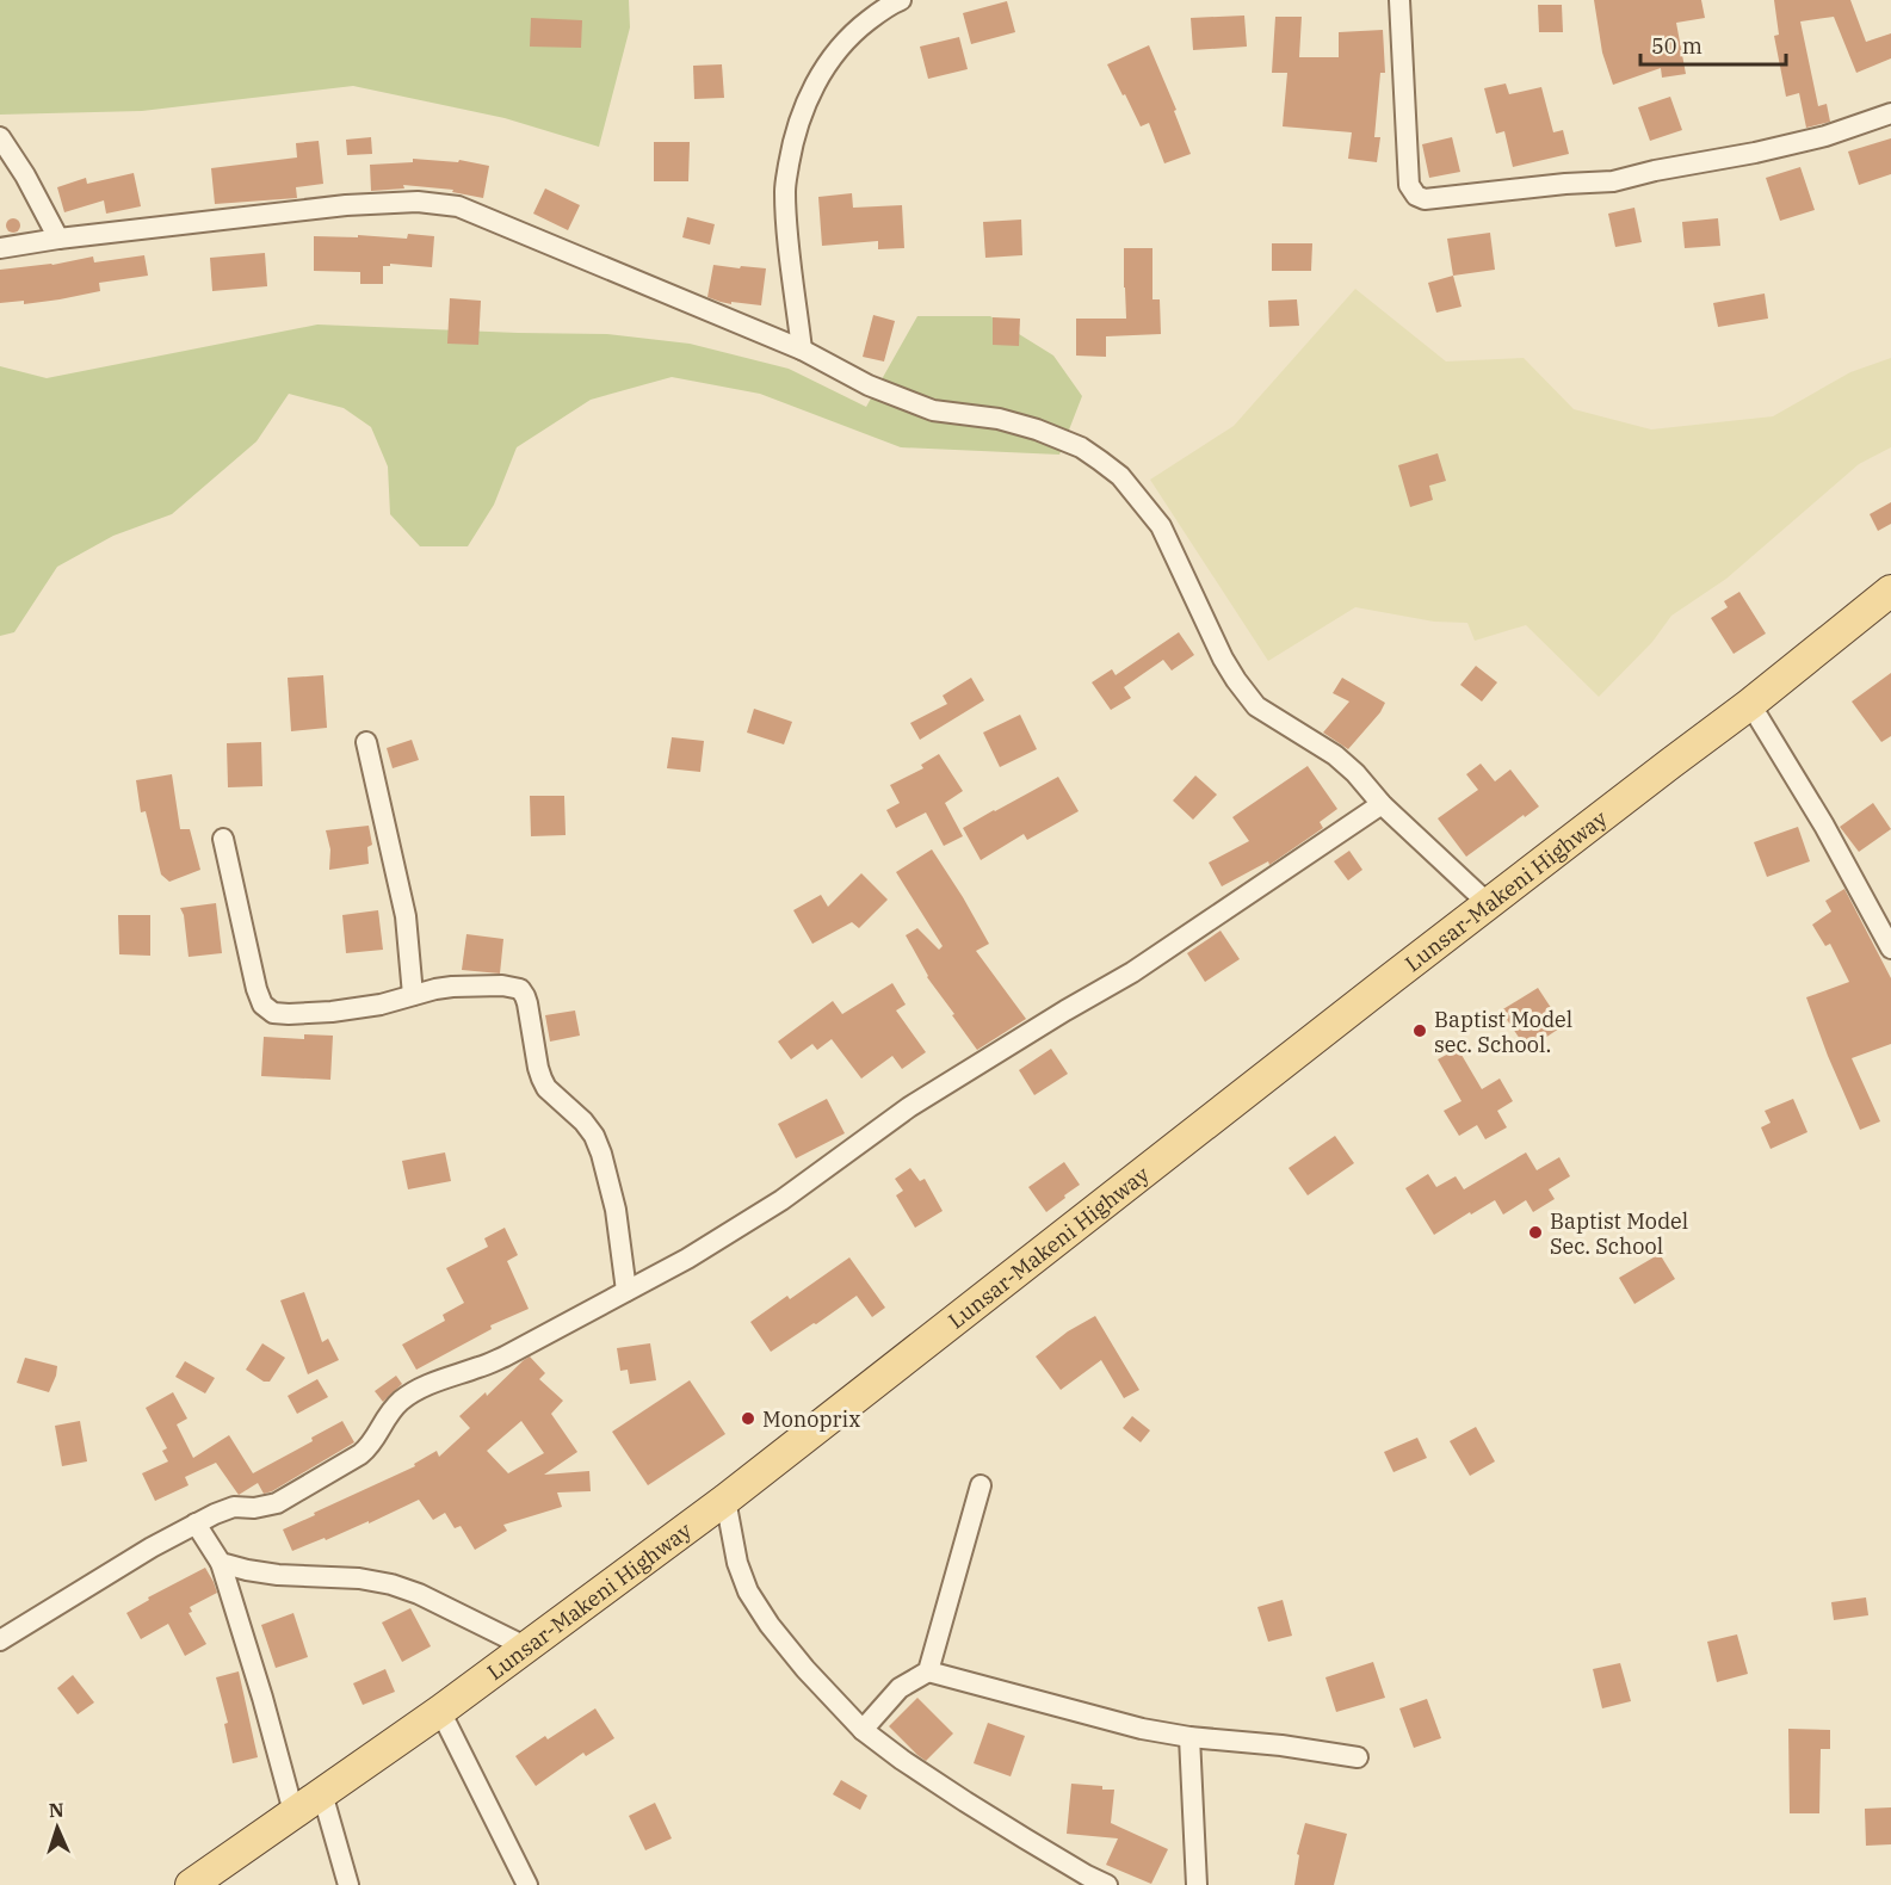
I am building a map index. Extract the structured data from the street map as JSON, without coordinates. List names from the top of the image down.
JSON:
{
  "streets": {
    "main road": ["Lunsar-Makeni Highway"]
  },
  "places": ["Baptist Model sec. School.", "Baptist Model Sec. School", "Monoprix"],
  "scale_bar": "50 m",
  "north": "top"
}
